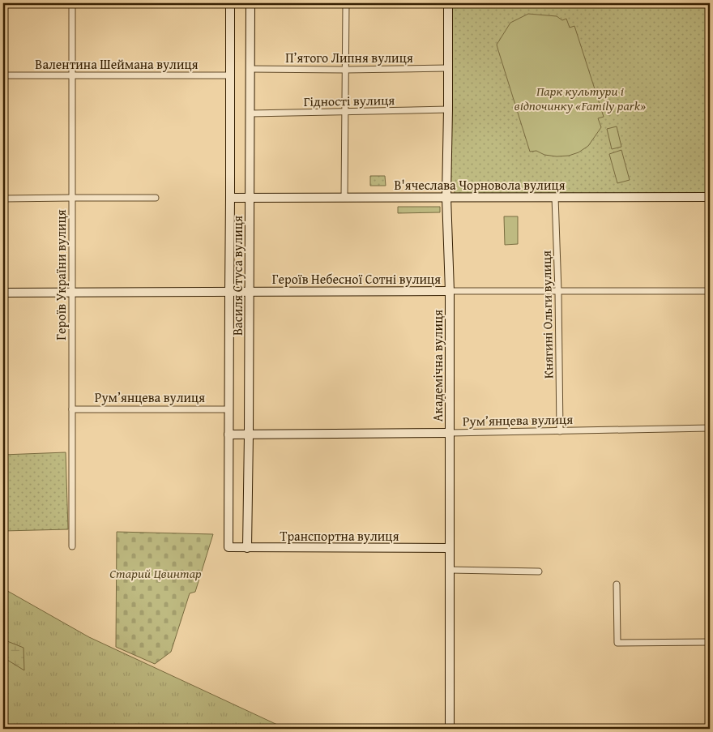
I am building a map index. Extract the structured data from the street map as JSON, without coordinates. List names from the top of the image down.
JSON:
{
  "streets": {
    "street": [
      "П’ятого Липня вулиця",
      "Валентина Шеймана вулиця",
      "Гідності вулиця",
      "В'ячеслава Чорновола вулиця",
      "Героїв України вулиця",
      "Василя Стуса вулиця",
      "Героїв Небесної Сотні вулиця",
      "Княгині Ольги вулиця",
      "Академічна вулиця",
      "Рум’янцева вулиця",
      "Транспортна вулиця"
    ]
  },
  "crossings": [
    ["П’ятого Липня вулиця", "Василя Стуса вулиця"],
    ["П’ятого Липня вулиця", "Академічна вулиця"],
    ["Валентина Шеймана вулиця", "Героїв України вулиця"],
    ["Валентина Шеймана вулиця", "Василя Стуса вулиця"],
    ["Гідності вулиця", "Василя Стуса вулиця"],
    ["Гідності вулиця", "Академічна вулиця"],
    ["В'ячеслава Чорновола вулиця", "Василя Стуса вулиця"],
    ["В'ячеслава Чорновола вулиця", "Княгині Ольги вулиця"],
    ["В'ячеслава Чорновола вулиця", "Академічна вулиця"],
    ["Героїв України вулиця", "Героїв Небесної Сотні вулиця"],
    ["Героїв України вулиця", "Рум’янцева вулиця"],
    ["Василя Стуса вулиця", "Героїв Небесної Сотні вулиця"],
    ["Василя Стуса вулиця", "Рум’янцева вулиця"],
    ["Василя Стуса вулиця", "Транспортна вулиця"],
    ["Героїв Небесної Сотні вулиця", "Княгині Ольги вулиця"],
    ["Героїв Небесної Сотні вулиця", "Академічна вулиця"],
    ["Княгині Ольги вулиця", "Рум’янцева вулиця"],
    ["Академічна вулиця", "Рум’янцева вулиця"],
    ["Академічна вулиця", "Транспортна вулиця"]
  ],
  "parks": ["Парк культури і відпочинку «Family park»", "Старий Цвинтар"]
}
